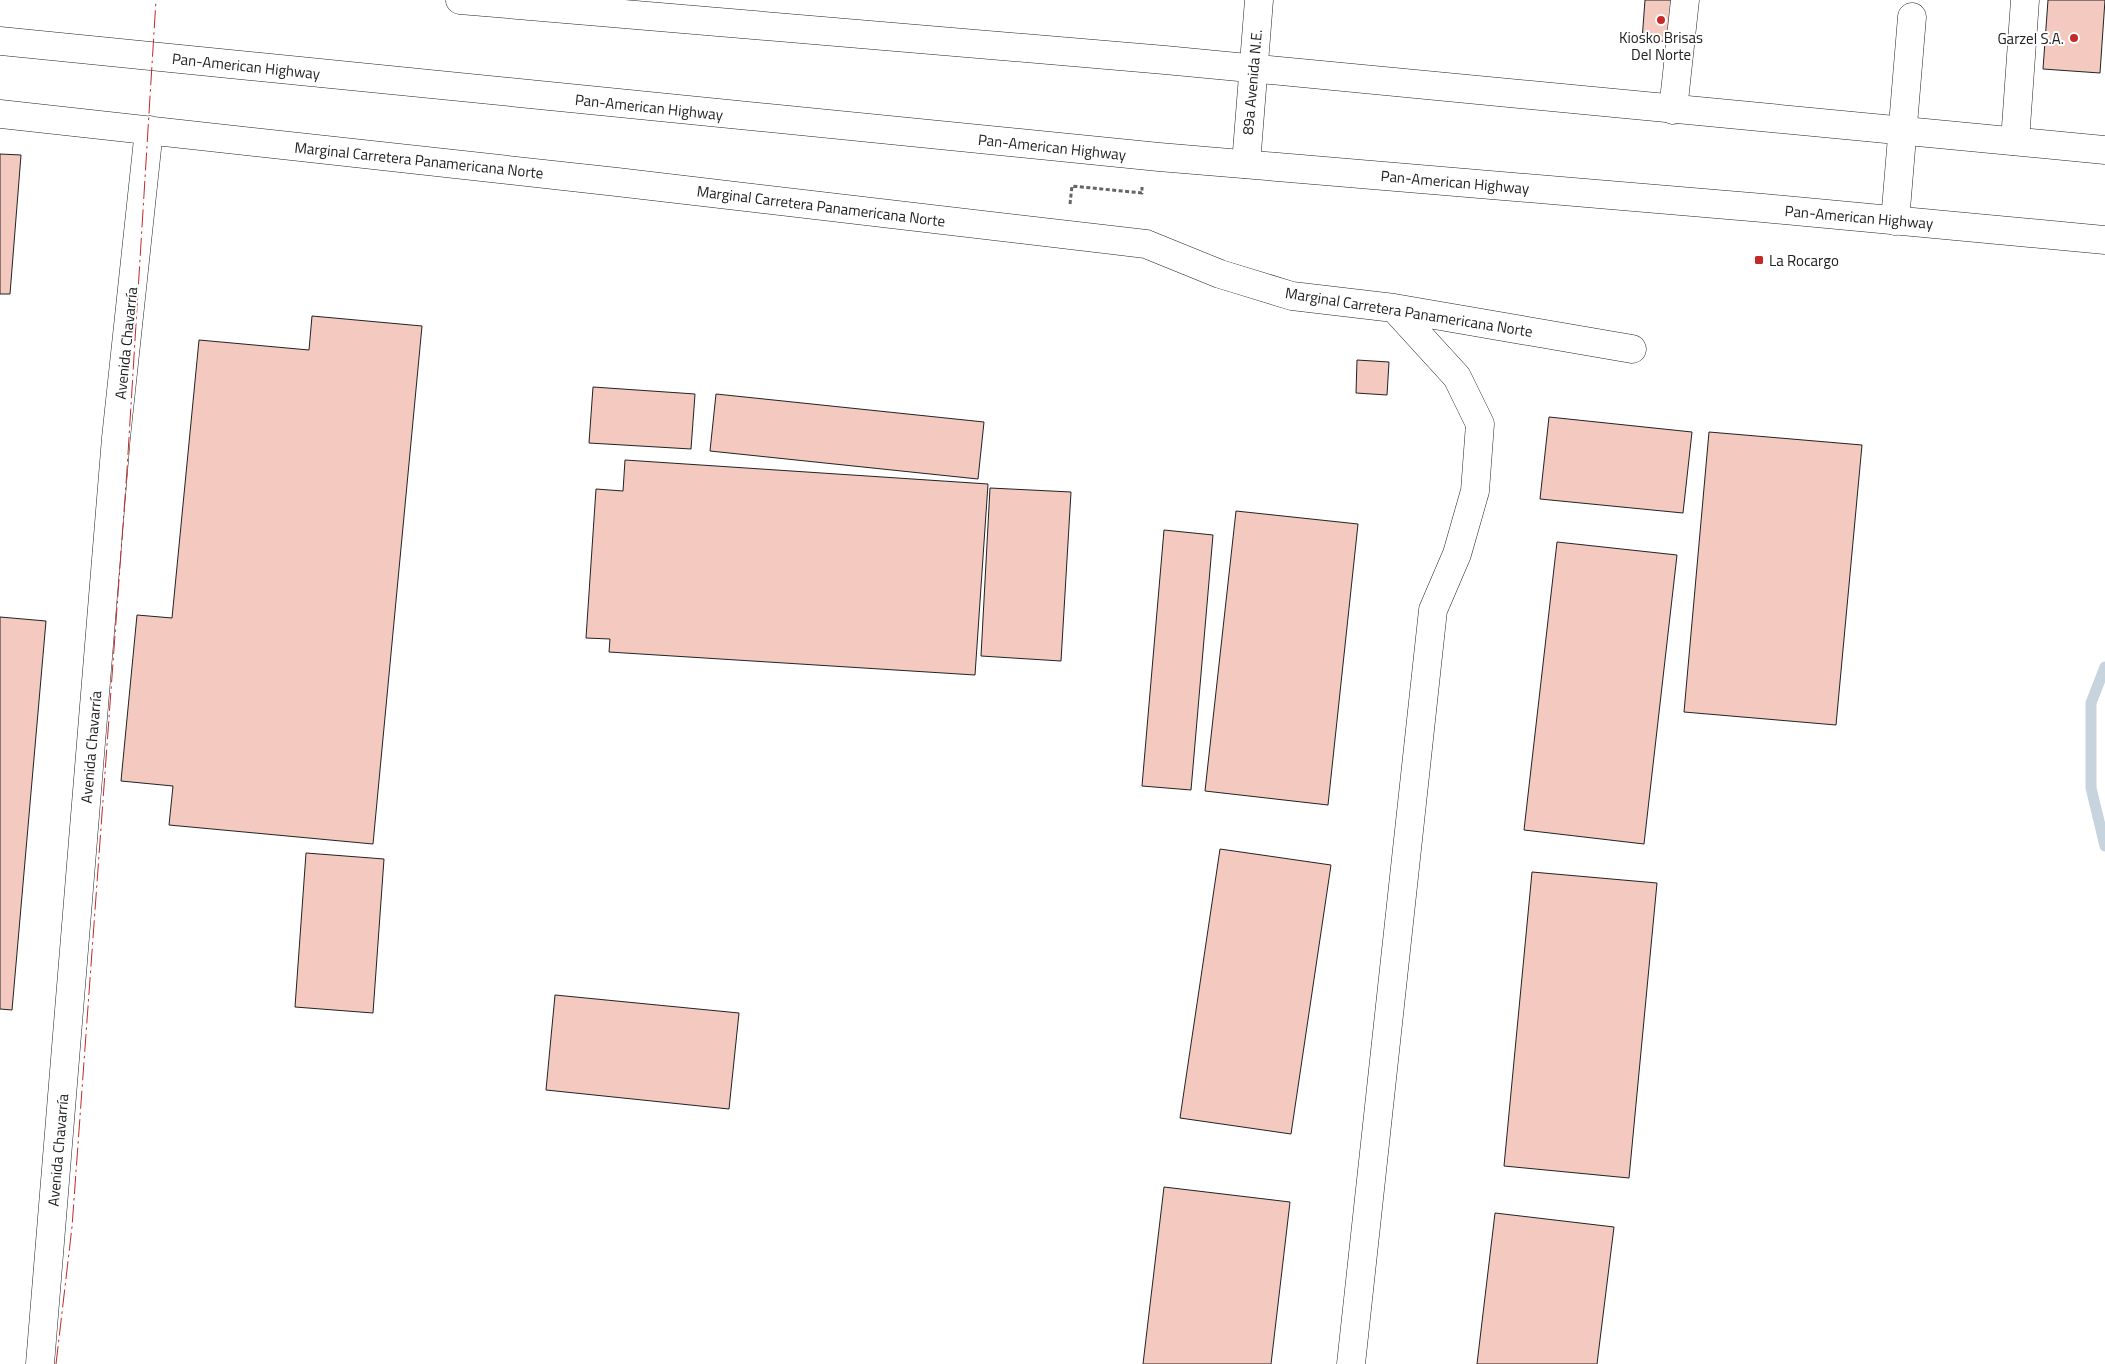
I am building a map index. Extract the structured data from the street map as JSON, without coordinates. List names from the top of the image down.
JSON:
{
  "streets": {
    "main road": [
      "Pan-American Highway",
      "89a Avenida N.E.",
      "Marginal Carretera Panamericana Norte",
      "Avenida Chavarría"
    ]
  },
  "crossings": [
    ["Pan-American Highway", "89a Avenida N.E."],
    ["Marginal Carretera Panamericana Norte", "Avenida Chavarría"]
  ],
  "places": {
    "other": ["Kiosko Brisas Del Norte", "Garzel S.A."],
    "transit": ["La Rocargo"]
  }
}
